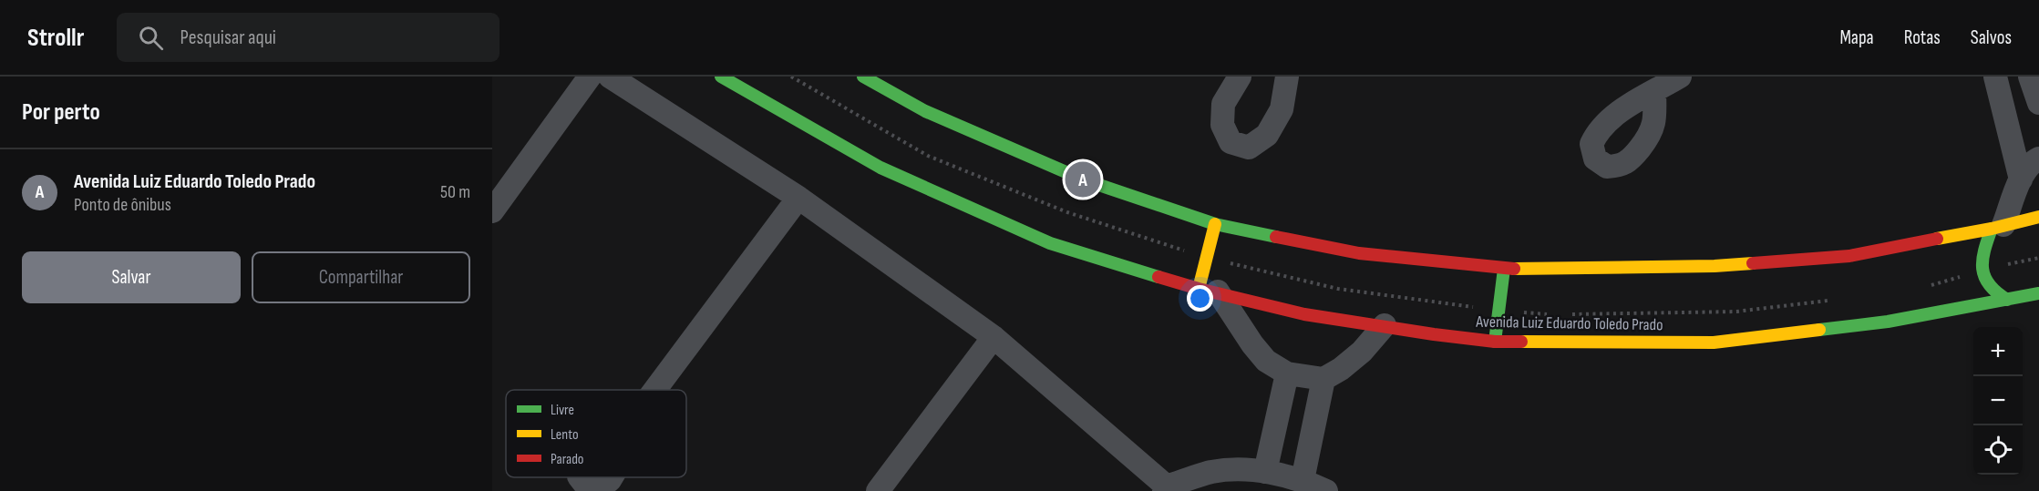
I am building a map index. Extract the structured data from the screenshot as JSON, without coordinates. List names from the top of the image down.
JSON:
{
  "streets": {
    "main road": ["Avenida Luiz Eduardo Toledo Prado"]
  },
  "legend": ["Livre", "Lento", "Parado"],
  "page": {
    "header": "Strollr",
    "search": "Pesquisar aqui",
    "nav": ["Mapa", "Rotas", "Salvos"],
    "heading": "Por perto",
    "list": [
      {
        "mark": "A",
        "name": "Avenida Luiz Eduardo Toledo Prado",
        "note": "Ponto de ônibus",
        "value": "50 m"
      }
    ],
    "pins": "A",
    "buttons": ["Salvar", "Compartilhar"],
    "map_buttons": ["+", "−"]
  }
}
